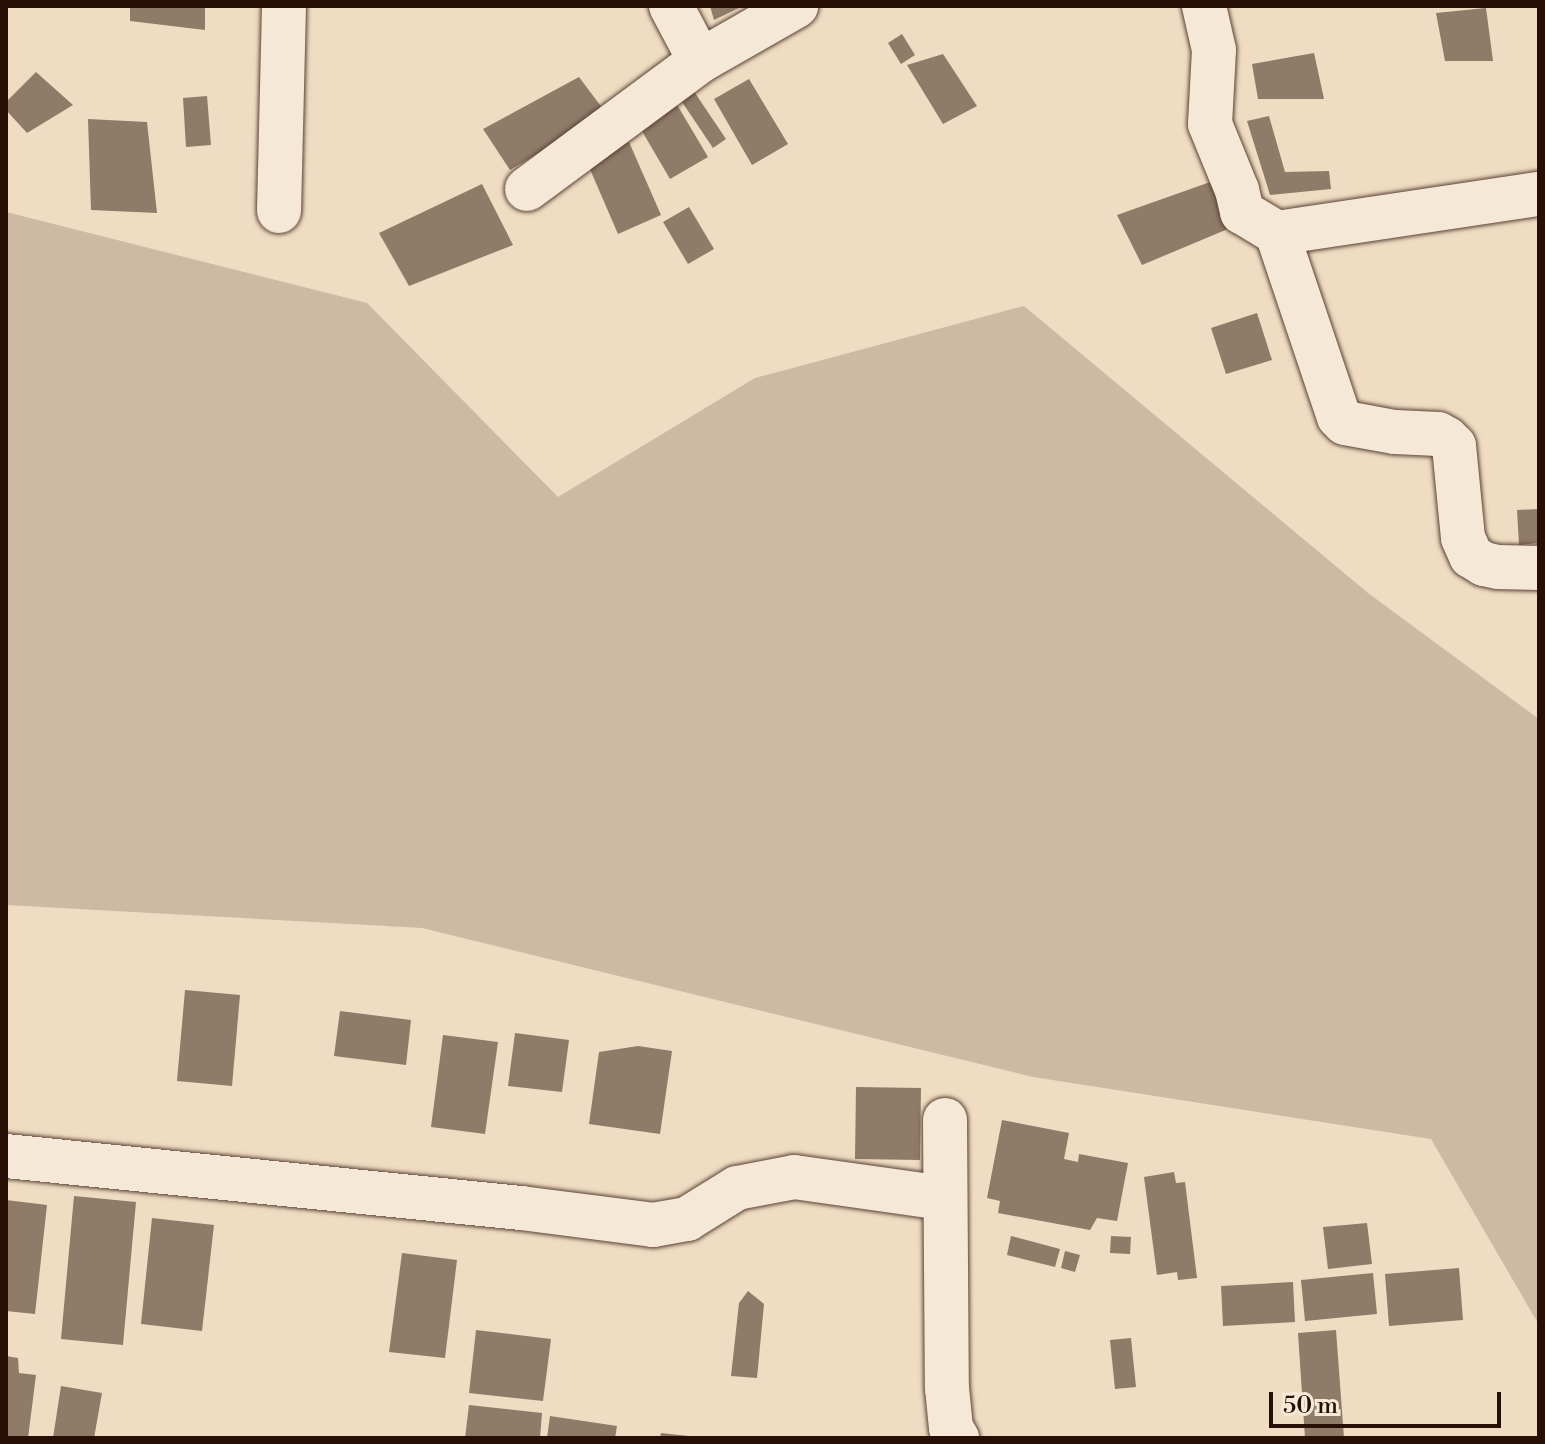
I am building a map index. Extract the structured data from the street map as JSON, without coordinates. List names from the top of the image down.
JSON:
{
  "scale_bar": "50 m"
}
